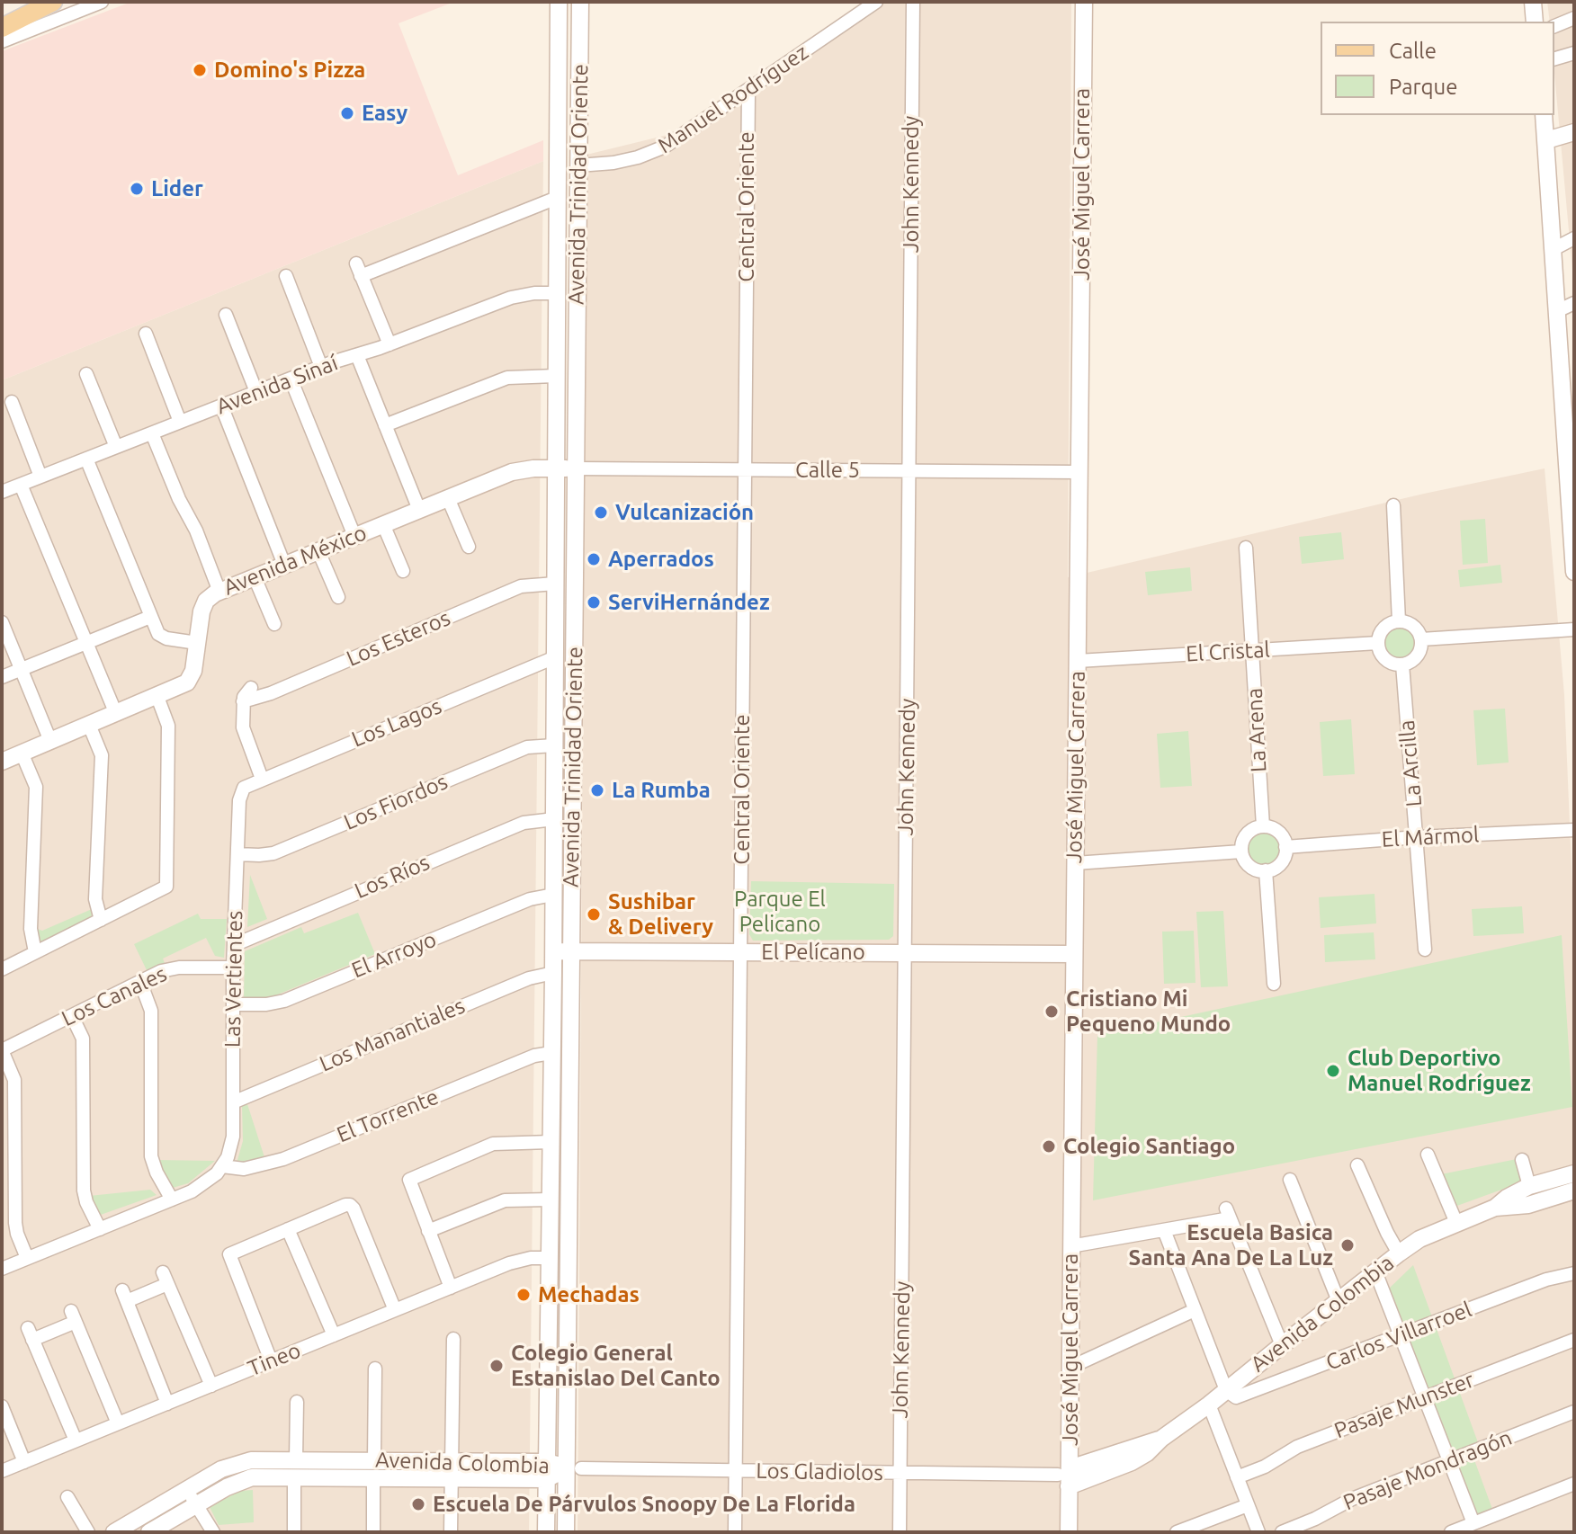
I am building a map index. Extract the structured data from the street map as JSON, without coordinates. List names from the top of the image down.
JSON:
{
  "streets": {
    "main road": [
      "Avenida Trinidad Oriente",
      "José Miguel Carrera",
      "Avenida México",
      "El Pelícano",
      "Avenida Colombia"
    ],
    "street": [
      "Manuel Rodríguez",
      "John Kennedy",
      "Central Oriente",
      "Avenida Sinaí",
      "Calle 5",
      "Los Esteros",
      "El Cristal",
      "Los Lagos",
      "La Arena",
      "La Arcilla",
      "Los Fiordos",
      "El Mármol",
      "Los Ríos",
      "El Arroyo",
      "Las Vertientes",
      "Los Canales",
      "Los Manantiales",
      "El Torrente",
      "Carlos Villarroel",
      "Tineo",
      "Pasaje Munster",
      "Pasaje Mondragón",
      "Los Gladiolos"
    ]
  },
  "crossings": [
    ["Manuel Rodríguez", "Avenida Trinidad Oriente"],
    ["Manuel Rodríguez", "Central Oriente"],
    ["Avenida Trinidad Oriente", "Avenida Sinaí"],
    ["Avenida Trinidad Oriente", "Calle 5"],
    ["Avenida Trinidad Oriente", "Avenida México"],
    ["Avenida Trinidad Oriente", "Los Esteros"],
    ["Avenida Trinidad Oriente", "Los Lagos"],
    ["Avenida Trinidad Oriente", "Los Fiordos"],
    ["Avenida Trinidad Oriente", "Los Ríos"],
    ["Avenida Trinidad Oriente", "El Pelícano"],
    ["Avenida Trinidad Oriente", "El Arroyo"],
    ["Avenida Trinidad Oriente", "Los Manantiales"],
    ["Avenida Trinidad Oriente", "El Torrente"],
    ["Avenida Trinidad Oriente", "Avenida Colombia"],
    ["Avenida Trinidad Oriente", "Tineo"],
    ["Avenida Trinidad Oriente", "Los Gladiolos"],
    ["John Kennedy", "Calle 5"],
    ["John Kennedy", "El Pelícano"],
    ["John Kennedy", "Los Gladiolos"],
    ["José Miguel Carrera", "Calle 5"],
    ["José Miguel Carrera", "El Cristal"],
    ["José Miguel Carrera", "El Pelícano"],
    ["José Miguel Carrera", "Avenida Colombia"],
    ["José Miguel Carrera", "Los Gladiolos"],
    ["Central Oriente", "Calle 5"],
    ["Central Oriente", "El Pelícano"],
    ["Central Oriente", "Los Gladiolos"],
    ["Calle 5", "Avenida México"],
    ["El Cristal", "La Arena"],
    ["El Cristal", "La Arcilla"],
    ["Los Lagos", "Las Vertientes"],
    ["La Arena", "El Mármol"],
    ["La Arcilla", "El Mármol"],
    ["Los Fiordos", "Las Vertientes"],
    ["Los Ríos", "Las Vertientes"],
    ["El Arroyo", "Las Vertientes"],
    ["Las Vertientes", "Los Canales"],
    ["Las Vertientes", "Los Manantiales"],
    ["Las Vertientes", "El Torrente"],
    ["Avenida Colombia", "Carlos Villarroel"],
    ["Avenida Colombia", "Los Gladiolos"]
  ],
  "parks": ["Parque El Pelicano"],
  "places": [
    "Domino's Pizza",
    "Easy",
    "Lider",
    "Vulcanización",
    "Aperrados",
    "ServiHernández",
    "La Rumba",
    "Sushibar & Delivery",
    "Cristiano Mi Pequeno Mundo",
    "Club Deportivo Manuel Rodríguez",
    "Colegio Santiago",
    "Escuela Basica Santa Ana De La Luz",
    "Mechadas",
    "Colegio General Estanislao Del Canto",
    "Escuela De Párvulos Snoopy De La Florida"
  ],
  "legend": ["Calle", "Parque"]
}
